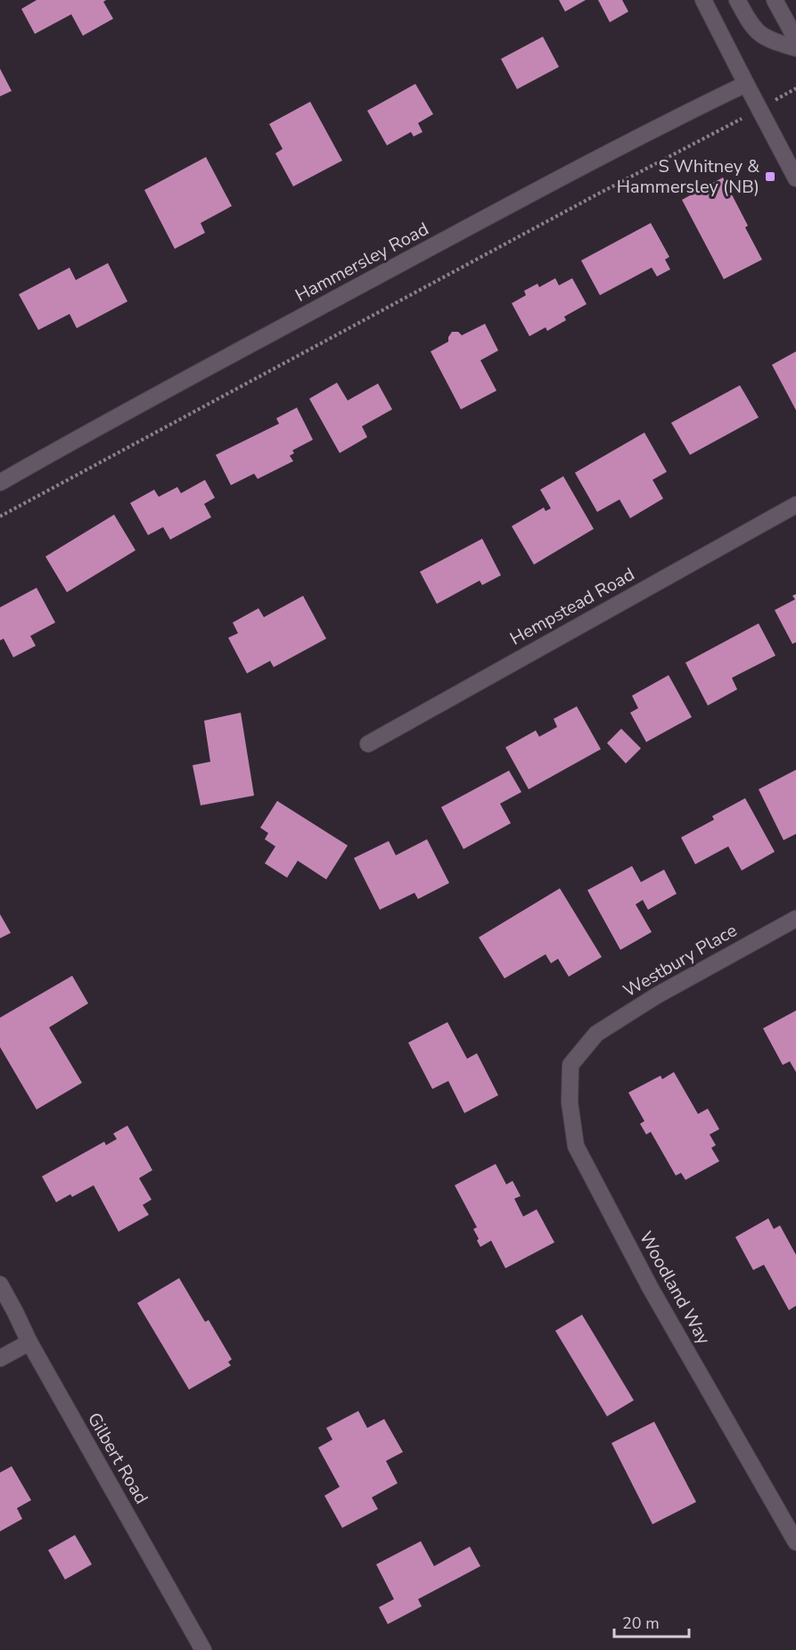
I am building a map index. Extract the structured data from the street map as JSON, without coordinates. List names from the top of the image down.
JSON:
{
  "streets": {
    "street": [
      "Hammersley Road",
      "Hempstead Road",
      "Westbury Place",
      "Woodland Way",
      "Gilbert Road"
    ]
  },
  "crossings": [
    ["Westbury Place", "Woodland Way"]
  ],
  "places": {
    "transit": ["S Whitney & Hammersley (NB)"]
  },
  "scale_bar": "20 m"
}
